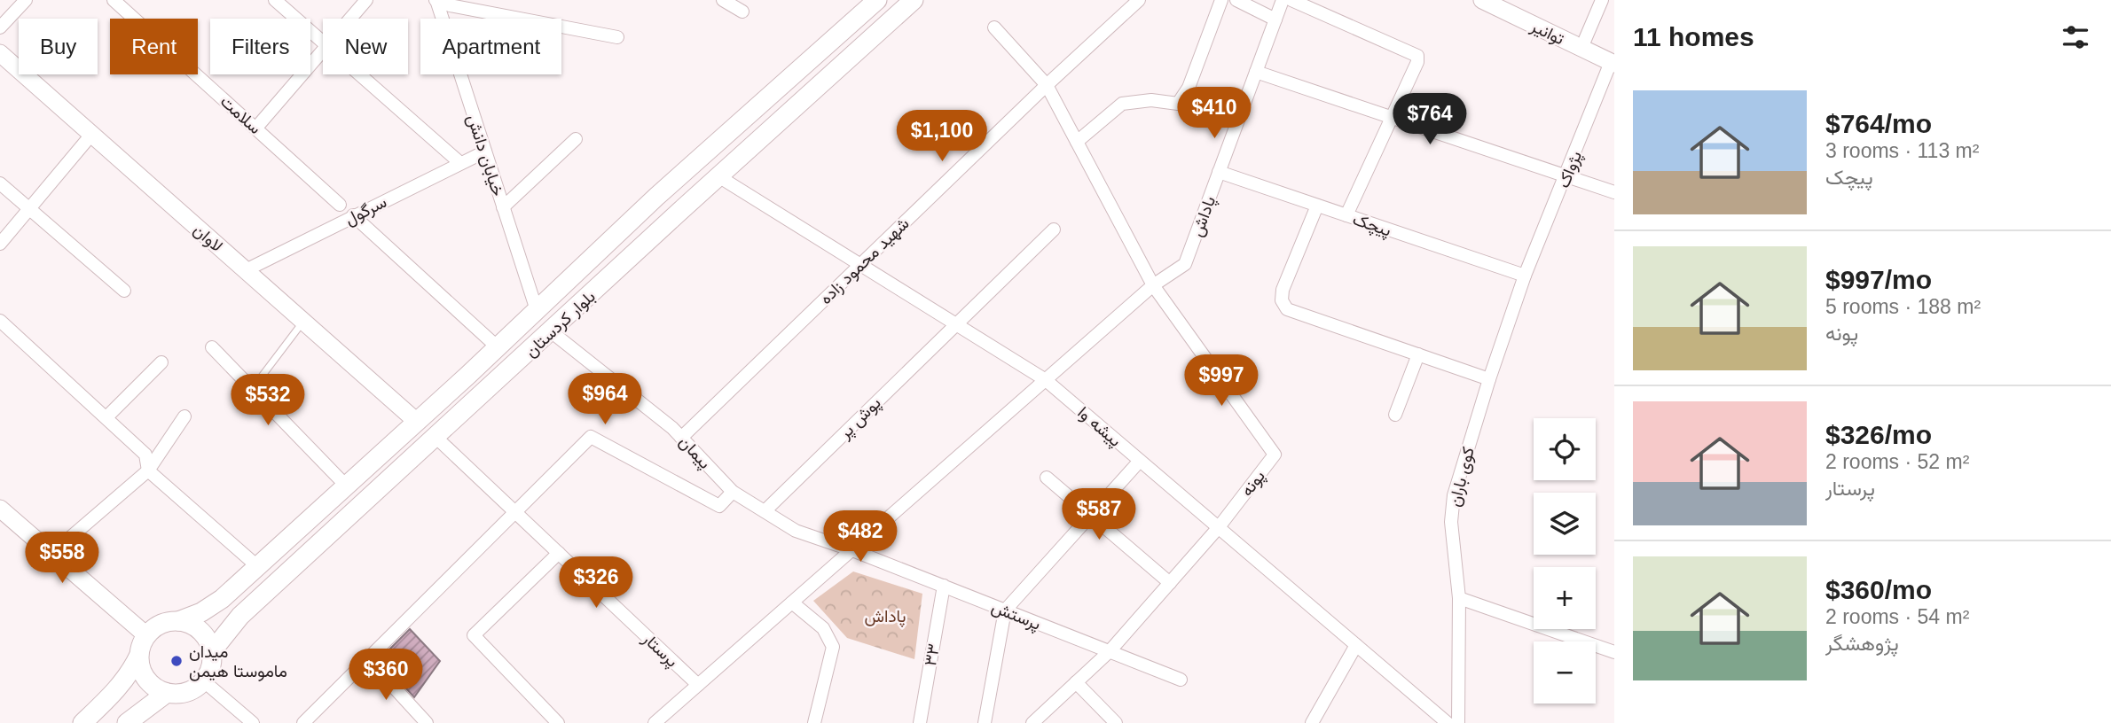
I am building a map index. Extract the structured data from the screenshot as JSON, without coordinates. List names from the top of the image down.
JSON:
{
  "streets": {
    "main road": ["بلوار کردستان"],
    "street": [
      "توانیر",
      "سلامت",
      "خیابان دانش",
      "پژواک",
      "سرگول",
      "پاداش",
      "پیچک",
      "لاوان",
      "شهید محمود زاده",
      "پوش پر",
      "پیشه وا",
      "پیمان",
      "کوی باران",
      "پونه",
      "پرستش",
      "پرستار",
      "۳۳"
    ]
  },
  "crossings": [
    ["توانیر", "پژواک"],
    ["خیابان دانش", "سرگول"],
    ["خیابان دانش", "بلوار کردستان"],
    ["پژواک", "پیچک"],
    ["پژواک", "کوی باران"],
    ["سرگول", "لاوان"],
    ["پاداش", "پیچک"],
    ["پاداش", "پیشه وا"],
    ["پاداش", "پیمان"],
    ["پاداش", "پونه"],
    ["پاداش", "پرستش"],
    ["پاداش", "پرستار"],
    ["پیچک", "کوی باران"],
    ["لاوان", "بلوار کردستان"],
    ["شهید محمود زاده", "پیشه وا"],
    ["شهید محمود زاده", "پیمان"],
    ["بلوار کردستان", "پیشه وا"],
    ["بلوار کردستان", "پیمان"],
    ["بلوار کردستان", "پرستار"],
    ["پوش پر", "پیشه وا"],
    ["پوش پر", "پیمان"],
    ["پیشه وا", "پونه"],
    ["پیمان", "پرستش"],
    ["پرستش", "۳۳"]
  ],
  "parks": ["پاداش"],
  "places": ["میدان ماموستا هیمن"],
  "page": {
    "heading": "11 homes",
    "chip": [
      "Buy",
      "Rent",
      "Filters",
      "New",
      "Apartment"
    ],
    "list": [
      {
        "name": "$764/mo",
        "note": "3 rooms · 113 m² · پیچک"
      },
      {
        "name": "$997/mo",
        "note": "5 rooms · 188 m² · پونه"
      },
      {
        "name": "$326/mo",
        "note": "2 rooms · 52 m² · پرستار"
      },
      {
        "name": "$360/mo",
        "note": "2 rooms · 54 m² · پژوهشگر"
      }
    ],
    "price": [
      "$410",
      "$764",
      "$1,100",
      "$997",
      "$964",
      "$532",
      "$587",
      "$482",
      "$558",
      "$326",
      "$360"
    ],
    "map_buttons": ["+", "−"]
  }
}
